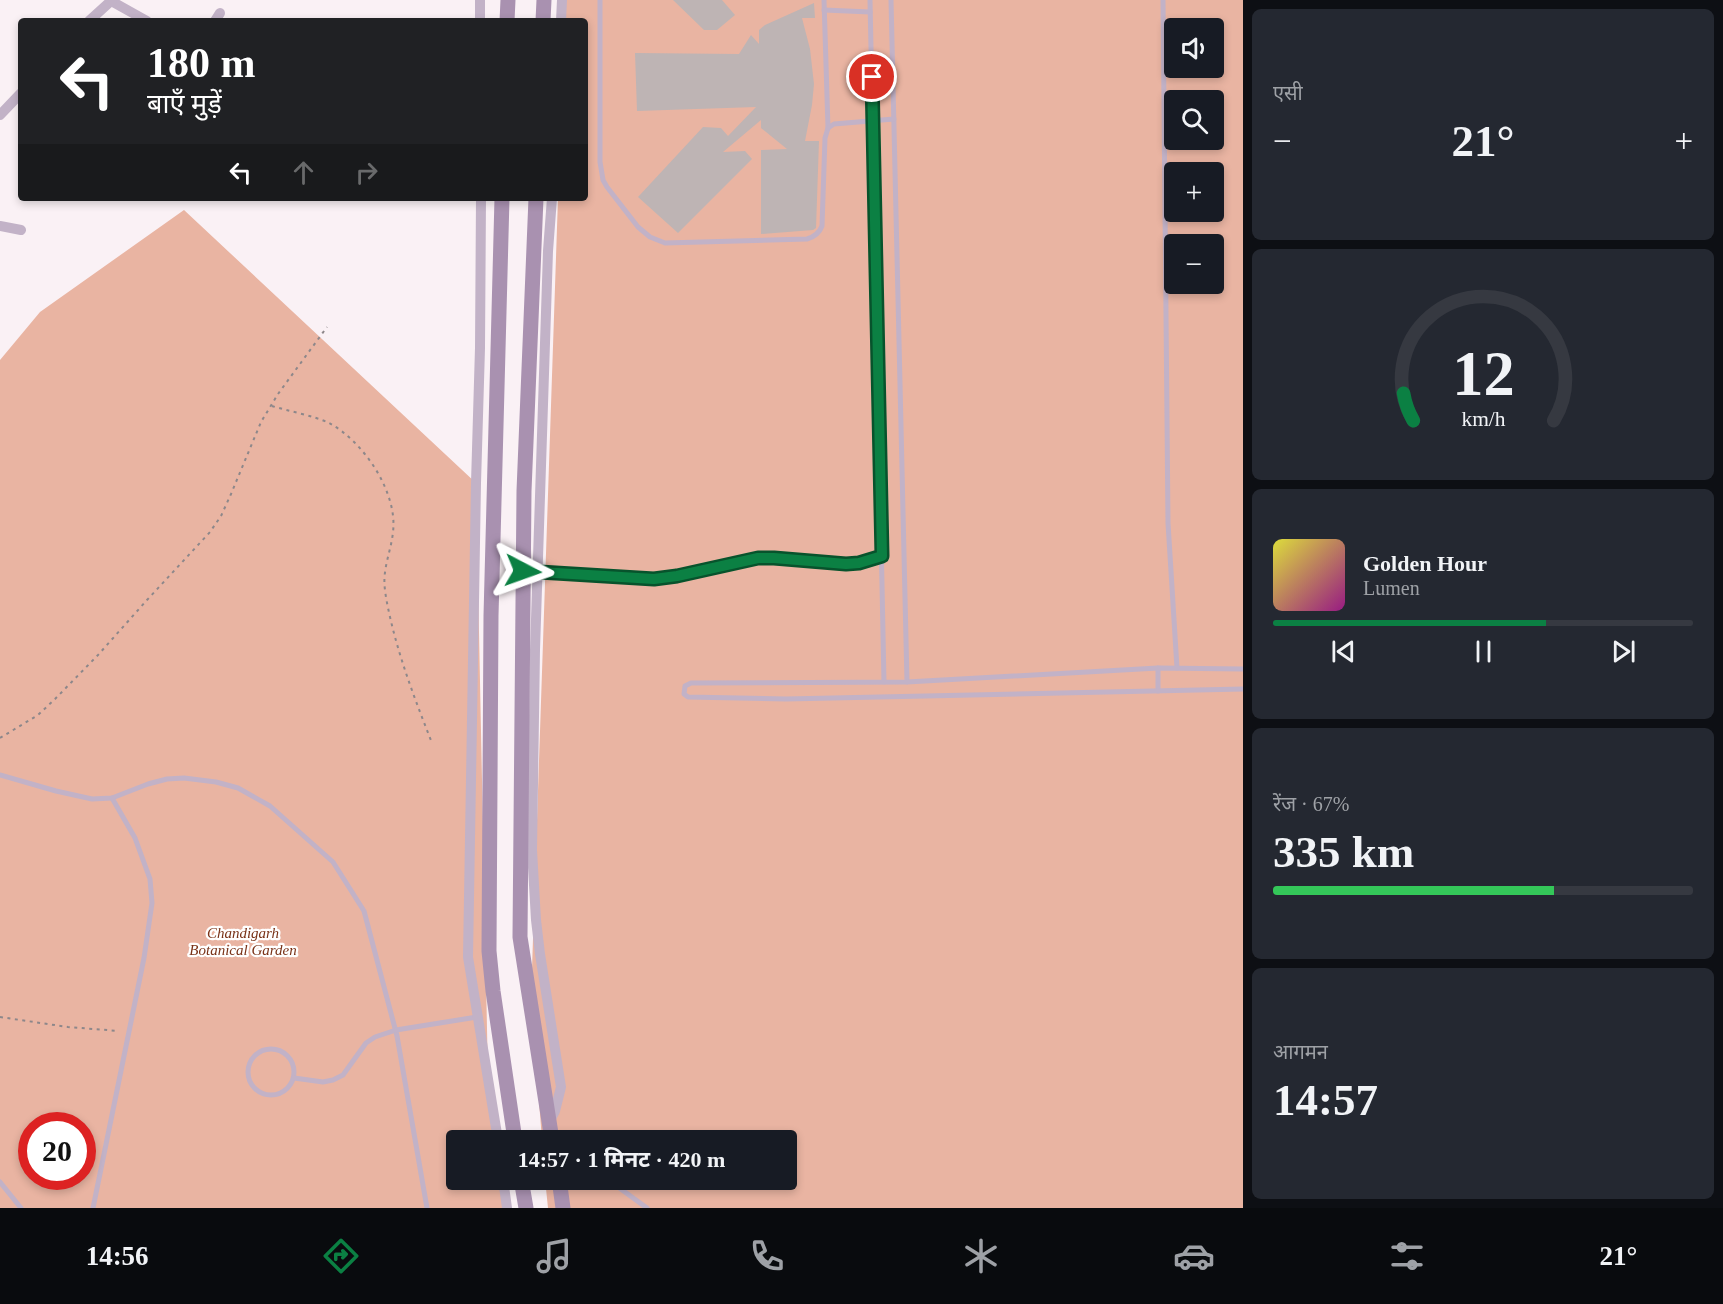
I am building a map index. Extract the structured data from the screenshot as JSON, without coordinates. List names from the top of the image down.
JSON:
{
  "parks": ["Chandigarh Botanical Garden"],
  "page": {
    "tile": [
      "एसी",
      ["रेंज · 67%", "335 km"],
      ["आगमन", "14:57"]
    ],
    "map_buttons": ["+", "−"],
    "turn": ["180 m", "बाएँ मुड़ें"],
    "heat": ["−", "21°", "+"],
    "song": ["Golden Hour", "Lumen"],
    "limit": "20",
    "trip": "14:57 · 1 मिनट · 420 m",
    "tabs": ["14:56", "21°"],
    "gauge": ["12", "km/h"]
  }
}
